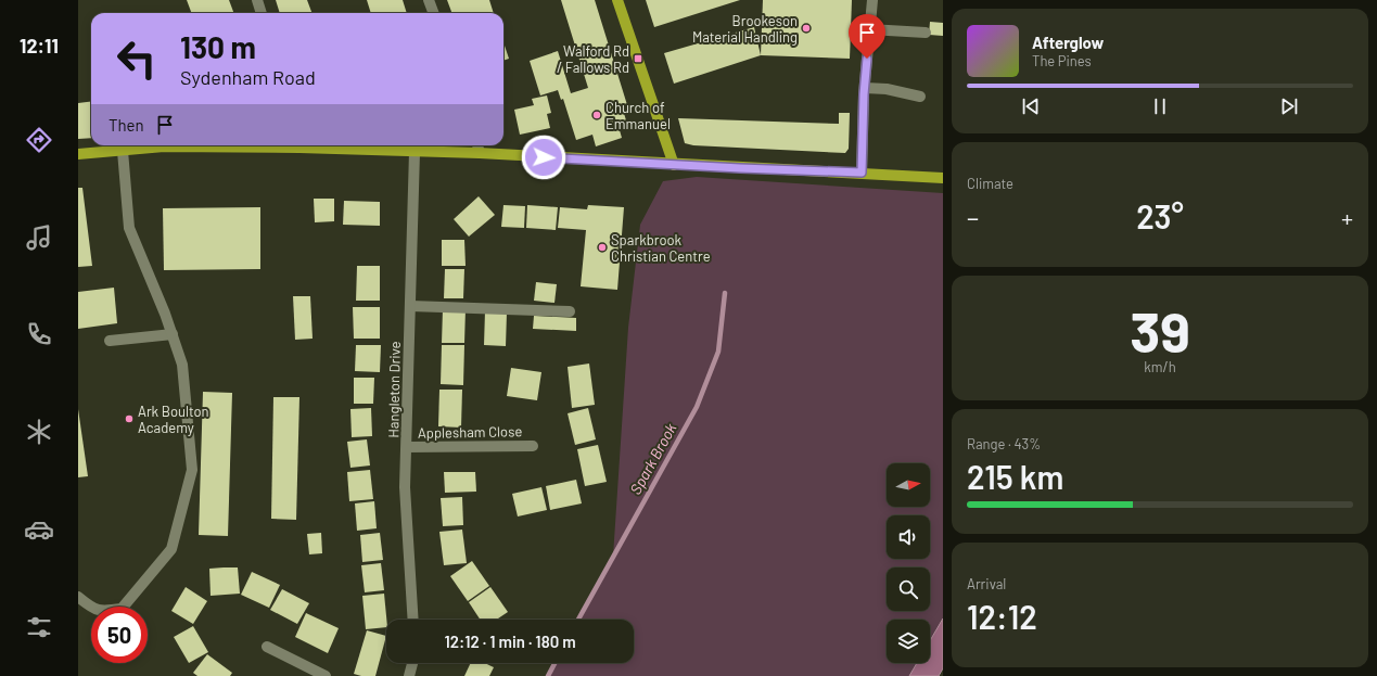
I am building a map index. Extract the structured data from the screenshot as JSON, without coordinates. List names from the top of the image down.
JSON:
{
  "streets": {
    "street": ["Hangleton Drive", "Applesham Close"]
  },
  "crossings": [
    ["Hangleton Drive", "Applesham Close"]
  ],
  "water": ["Spark Brook"],
  "places": {
    "other": [
      "Brookeson Material Handling",
      "Church of Emmanuel",
      "Sparkbrook Christian Centre",
      "Ark Boulton Academy"
    ],
    "transit": ["Walford Rd / Fallows Rd"]
  },
  "north": "right",
  "page": {
    "tabs": "12:11",
    "turn": ["130 m", "Sydenham Road"],
    "song": ["Afterglow", "The Pines"],
    "then": "Then",
    "tile": [
      "Climate",
      ["39", "km/h"],
      ["Range · 43%", "215 km"],
      ["Arrival", "12:12"]
    ],
    "heat": ["−", "23°", "+"],
    "limit": "50",
    "trip": "12:12 · 1 min · 180 m"
  }
}
